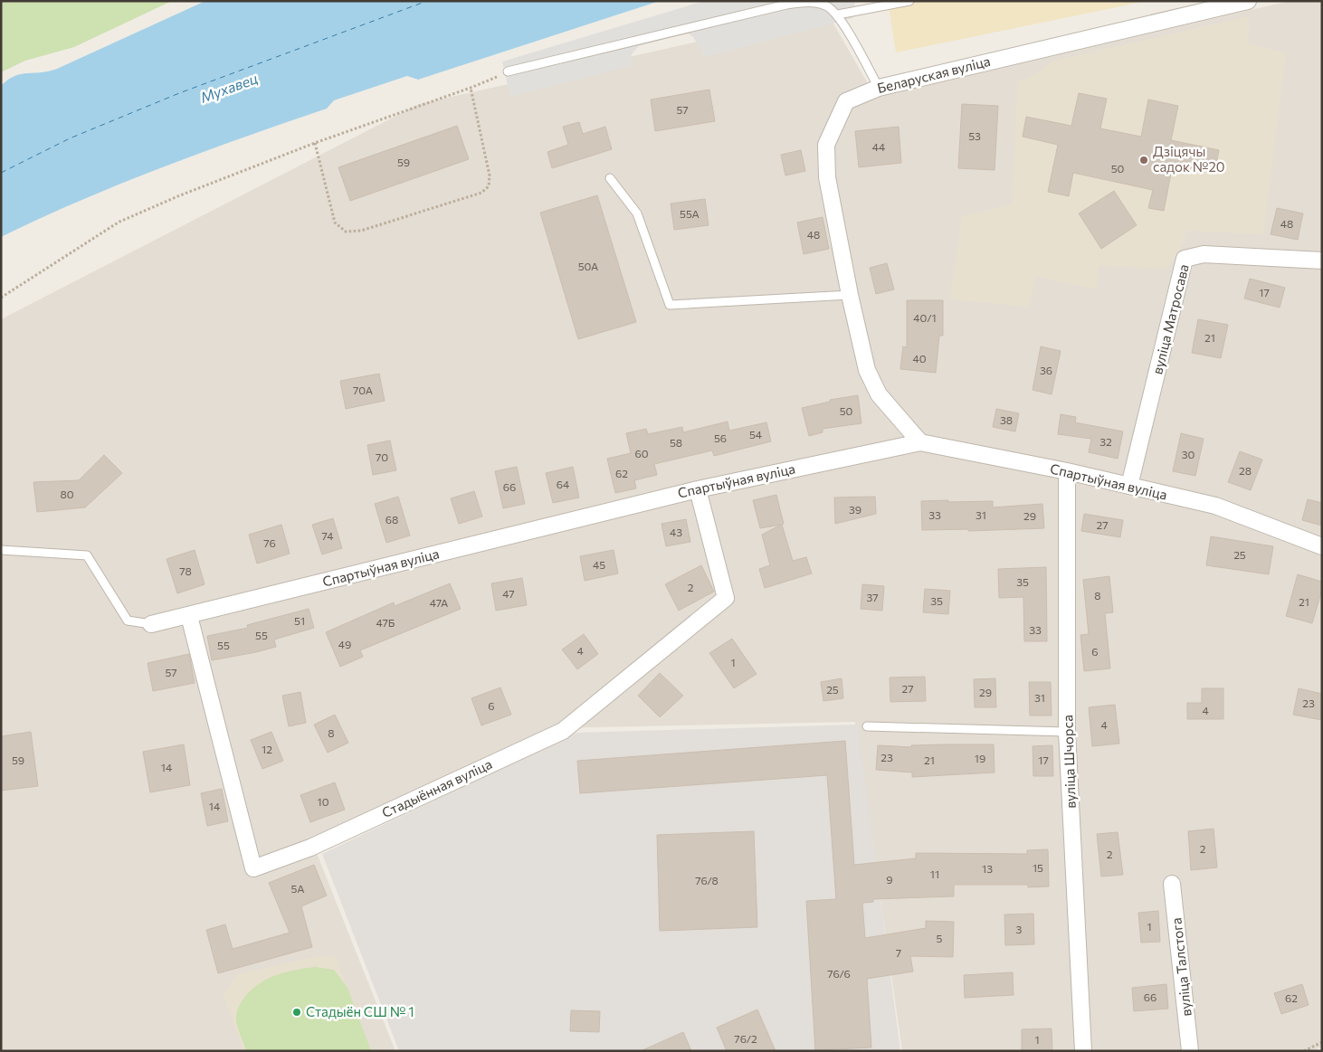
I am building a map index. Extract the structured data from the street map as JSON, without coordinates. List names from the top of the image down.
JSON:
{
  "streets": {
    "street": [
      "Беларуская вуліца",
      "вуліца Матросава",
      "Спартыўная вуліца",
      "вуліца Шчорса",
      "Стадыённая вуліца",
      "вуліца Талстога"
    ]
  },
  "crossings": [
    ["Беларуская вуліца", "Спартыўная вуліца"],
    ["вуліца Матросава", "Спартыўная вуліца"],
    ["Спартыўная вуліца", "вуліца Шчорса"],
    ["Спартыўная вуліца", "Стадыённая вуліца"]
  ],
  "water": ["Мухавец"],
  "places": ["Дзіцячы садок №20", "Стадыён СШ № 1"],
  "house_numbers": [
    "57",
    "53",
    "44",
    "59",
    "50",
    "55А",
    "48",
    "48",
    "50А",
    "17",
    "40/1",
    "21",
    "40",
    "36",
    "70А",
    "50",
    "38",
    "54",
    "56",
    "32",
    "58",
    "60",
    "30",
    "70",
    "28",
    "62",
    "64",
    "66",
    "80",
    "39",
    "33",
    "31",
    "29",
    "68",
    "27",
    "43",
    "74",
    "76",
    "25",
    "45",
    "78",
    "35",
    "2",
    "47",
    "8",
    "37",
    "35",
    "21",
    "47А",
    "51",
    "47Б",
    "33",
    "55",
    "49",
    "55",
    "4",
    "6",
    "1",
    "57",
    "27",
    "25",
    "29",
    "31",
    "23",
    "6",
    "4",
    "4",
    "8",
    "12",
    "23",
    "19",
    "59",
    "21",
    "17",
    "14",
    "10",
    "14",
    "2",
    "2",
    "15",
    "13",
    "11",
    "9",
    "76/8",
    "5А",
    "1",
    "3",
    "5",
    "7",
    "76/6",
    "66",
    "62",
    "76/2",
    "1"
  ]
}
